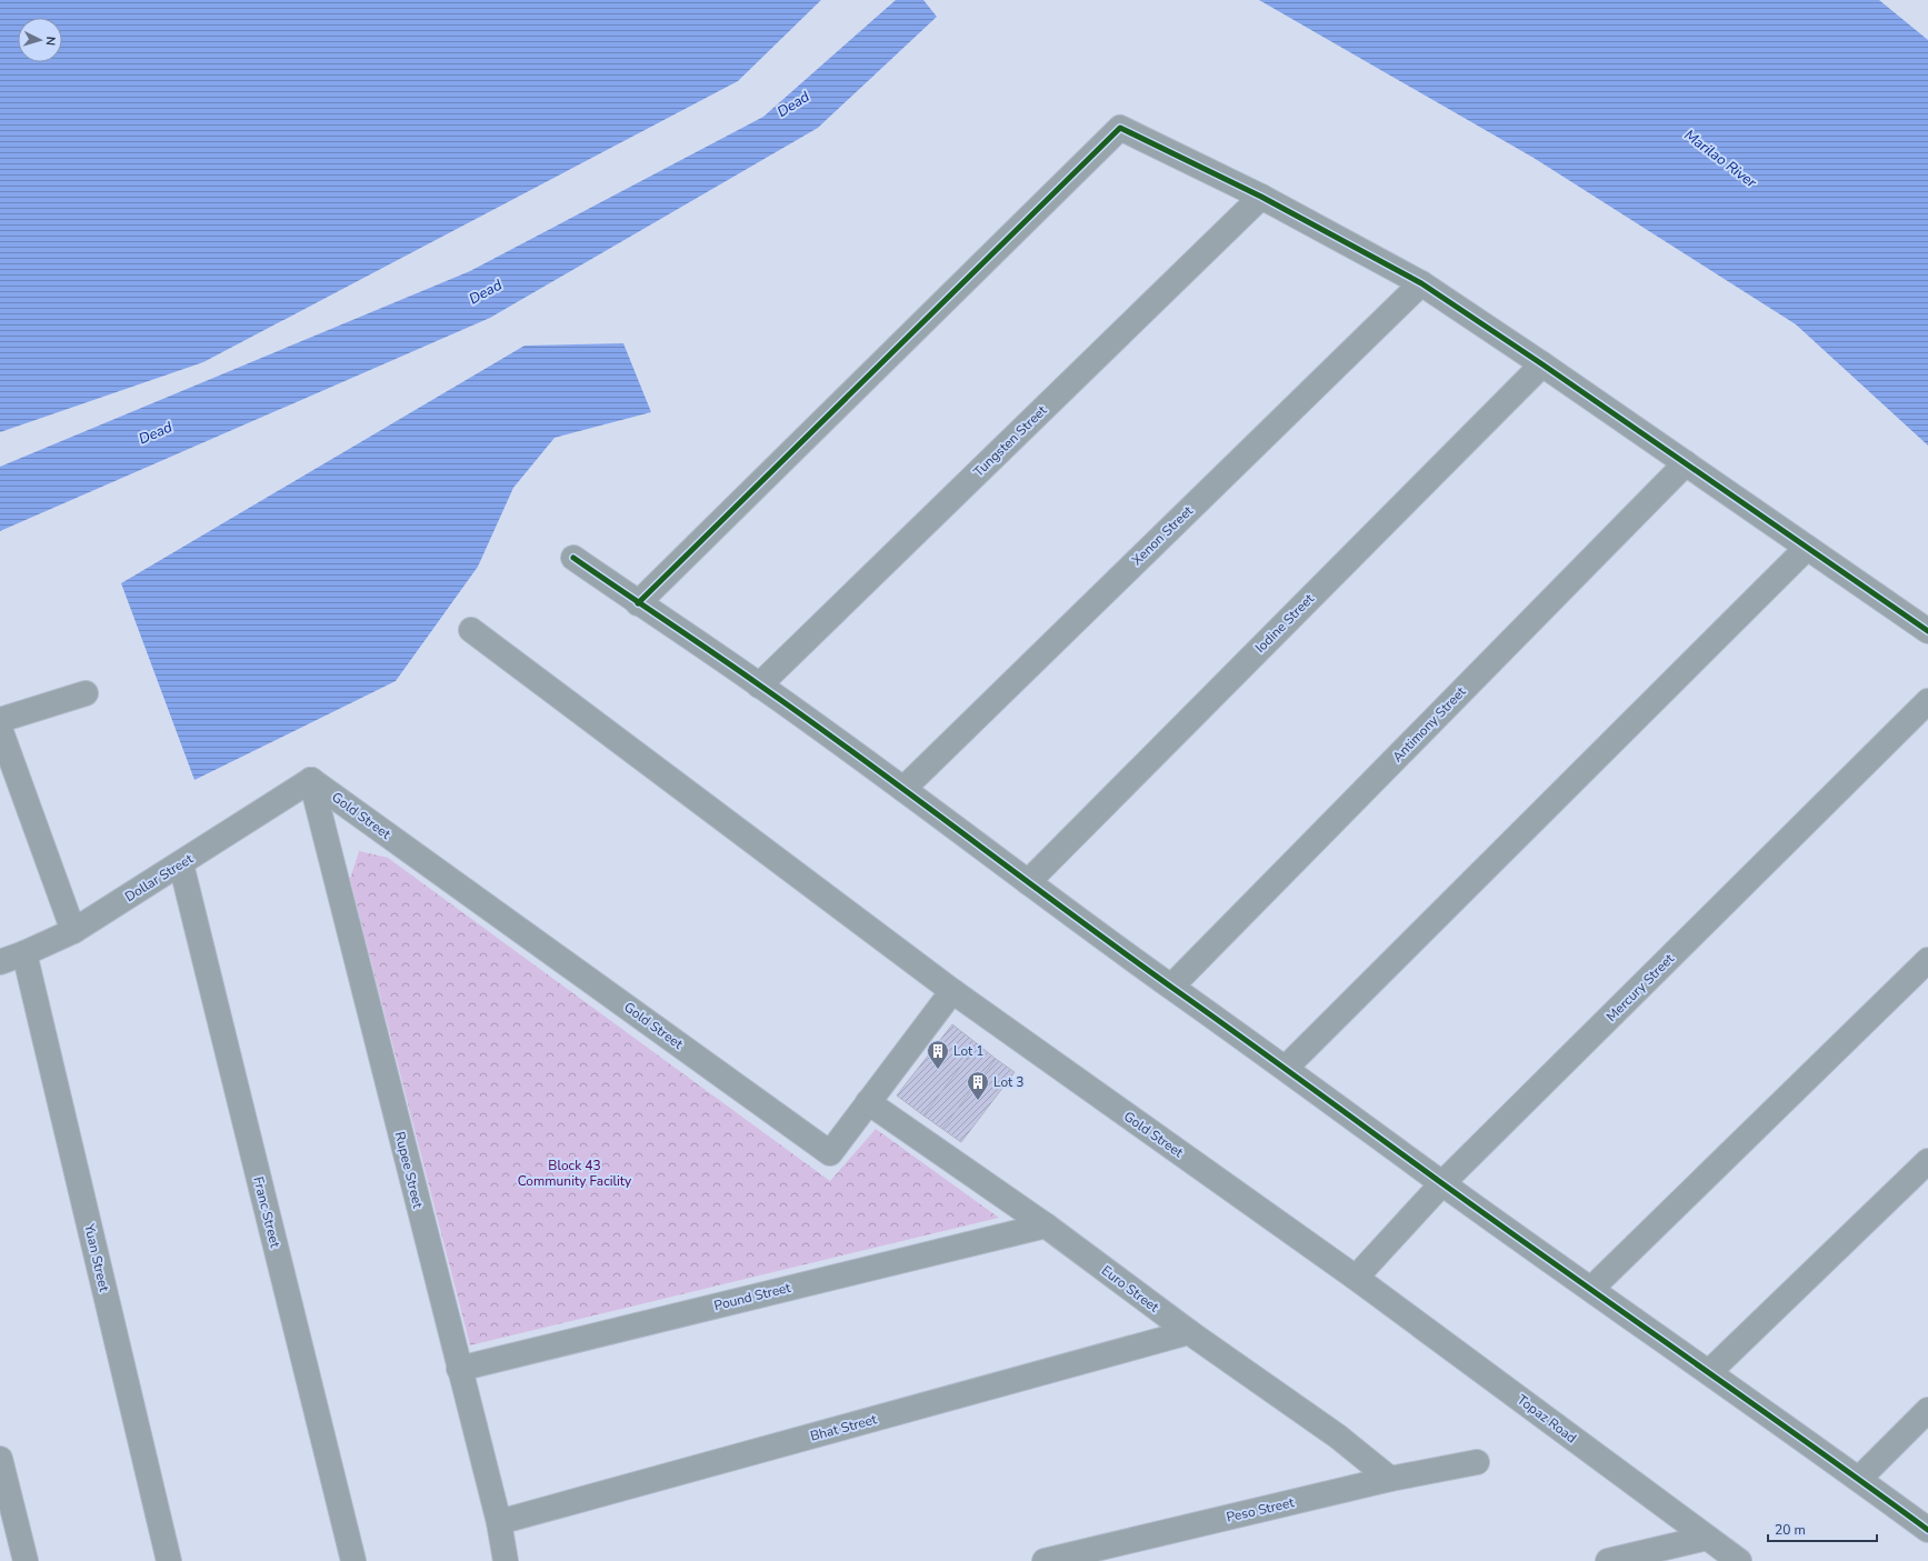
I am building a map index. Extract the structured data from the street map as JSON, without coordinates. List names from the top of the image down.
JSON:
{
  "streets": {
    "street": [
      "Tungsten Street",
      "Xenon Street",
      "Iodine Street",
      "Antimony Street",
      "Gold Street",
      "Dollar Street",
      "Mercury Street",
      "Rupee Street",
      "Franc Street",
      "Yuan Street",
      "Euro Street",
      "Pound Street",
      "Topaz Road",
      "Bhat Street",
      "Peso Street"
    ]
  },
  "crossings": [
    ["Gold Street", "Dollar Street"],
    ["Gold Street", "Mercury Street"],
    ["Gold Street", "Rupee Street"],
    ["Gold Street", "Euro Street"],
    ["Gold Street", "Topaz Road"],
    ["Dollar Street", "Rupee Street"],
    ["Dollar Street", "Franc Street"],
    ["Dollar Street", "Yuan Street"],
    ["Mercury Street", "Topaz Road"],
    ["Rupee Street", "Pound Street"],
    ["Rupee Street", "Bhat Street"],
    ["Euro Street", "Pound Street"],
    ["Euro Street", "Bhat Street"],
    ["Euro Street", "Peso Street"]
  ],
  "water": ["Dead", "Marilao River"],
  "parks": ["Block 43 Community Facility"],
  "places": {
    "building": ["Lot 1", "Lot 3"]
  },
  "scale_bar": "20 m",
  "north": "right"
}
